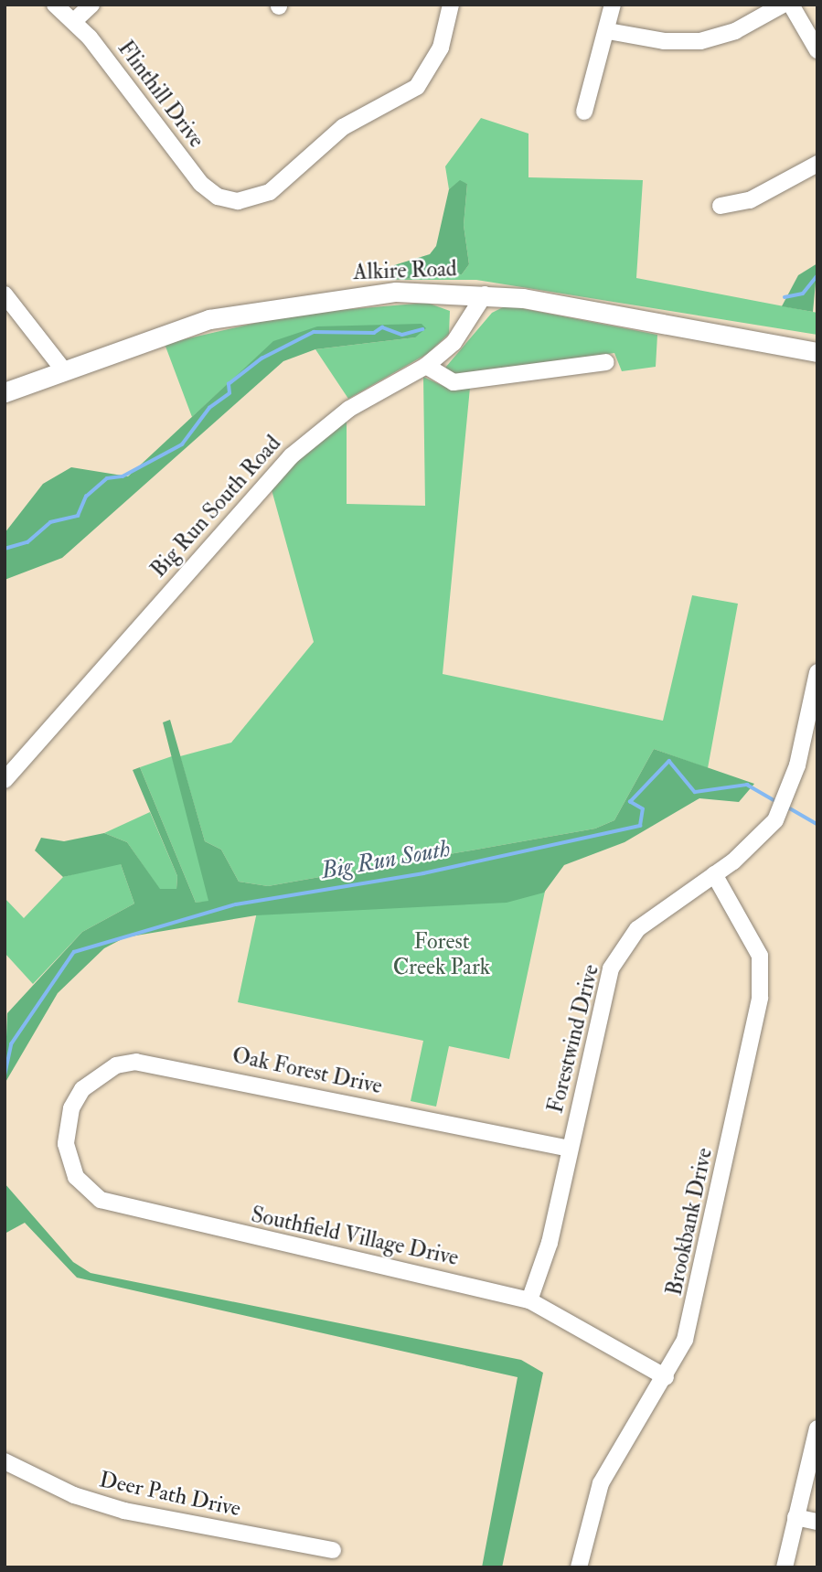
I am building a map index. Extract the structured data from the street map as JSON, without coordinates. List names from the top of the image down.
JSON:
{
  "streets": {
    "main road": ["Alkire Road"],
    "street": [
      "Flinthill Drive",
      "Big Run South Road",
      "Forestwind Drive",
      "Oak Forest Drive",
      "Brookbank Drive",
      "Southfield Village Drive",
      "Deer Path Drive"
    ]
  },
  "crossings": [
    ["Alkire Road", "Big Run South Road"],
    ["Forestwind Drive", "Oak Forest Drive"],
    ["Forestwind Drive", "Brookbank Drive"],
    ["Forestwind Drive", "Southfield Village Drive"],
    ["Oak Forest Drive", "Southfield Village Drive"],
    ["Brookbank Drive", "Southfield Village Drive"]
  ],
  "water": ["Big Run South"],
  "parks": ["Forest Creek Park"]
}
